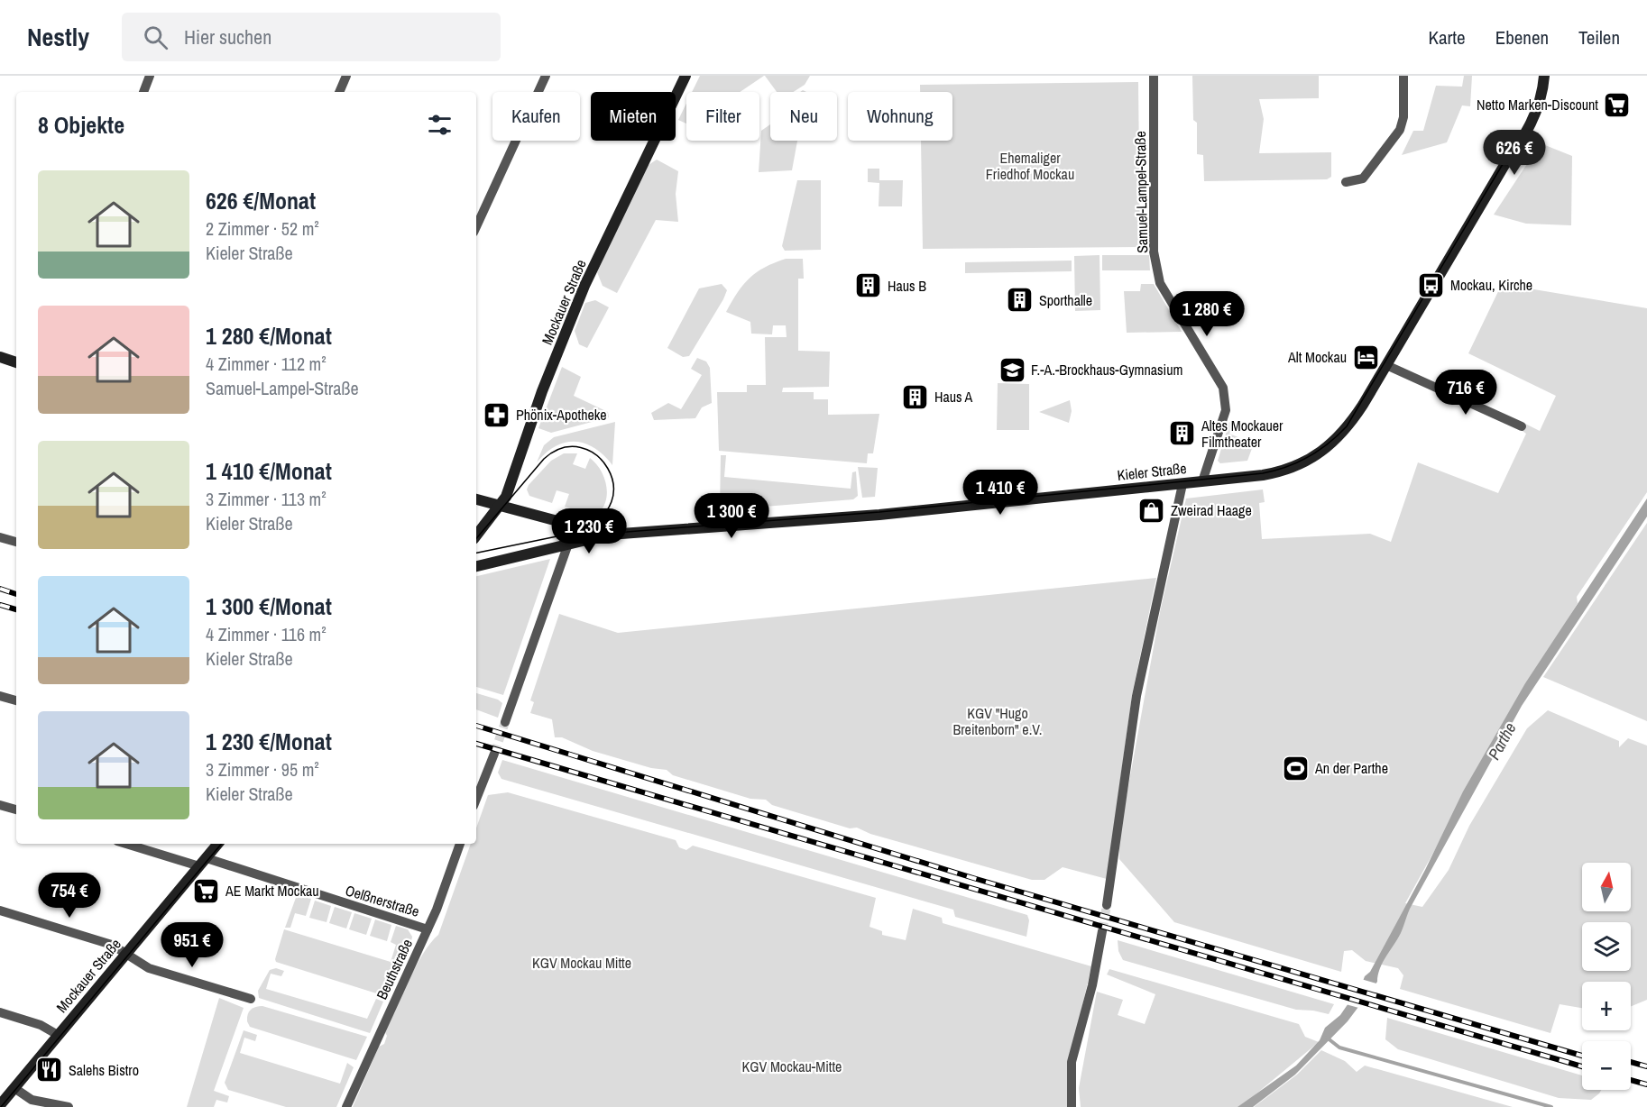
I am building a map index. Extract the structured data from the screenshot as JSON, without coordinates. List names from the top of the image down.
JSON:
{
  "streets": {
    "main road": ["Mockauer Straße", "Kieler Straße"],
    "street": ["Samuel-Lampel-Straße", "Oelßnerstraße", "Beuthstraße"]
  },
  "crossings": [
    ["Samuel-Lampel-Straße", "Kieler Straße"],
    ["Mockauer Straße", "Kieler Straße"],
    ["Mockauer Straße", "Oelßnerstraße"],
    ["Oelßnerstraße", "Beuthstraße"]
  ],
  "water": ["Parthe"],
  "parks": [
    "Ehemaliger Friedhof Mockau",
    "KGV \"Hugo Breitenborn\" e.V.",
    "KGV Mockau Mitte",
    "KGV Mockau-Mitte"
  ],
  "places": {
    "supermarket": ["Netto Marken-Discount", "AE Markt Mockau"],
    "bus stop": ["Mockau, Kirche"],
    "building": [
      "Haus B",
      "Sporthalle",
      "Haus A",
      "Altes Mockauer Filmtheater"
    ],
    "hotel": ["Alt Mockau"],
    "school or university": ["F.-A.-Brockhaus-Gymnasium"],
    "pharmacy": ["Phönix-Apotheke"],
    "shop": ["Zweirad Haage"],
    "sports": ["An der Parthe"],
    "restaurant": ["Salehs Bistro"]
  },
  "north": "top",
  "page": {
    "header": "Nestly",
    "search": "Hier suchen",
    "nav": ["Karte", "Ebenen", "Teilen"],
    "chip": [
      "Kaufen",
      "Mieten",
      "Filter",
      "Neu",
      "Wohnung"
    ],
    "heading": "8 Objekte",
    "price": [
      "626 €",
      "1 280 €",
      "716 €",
      "1 410 €",
      "1 300 €",
      "1 230 €",
      "754 €",
      "951 €"
    ],
    "list": [
      {
        "name": "626 €/Monat",
        "note": "2 Zimmer · 52 m² · Kieler Straße"
      },
      {
        "name": "1 280 €/Monat",
        "note": "4 Zimmer · 112 m² · Samuel-Lampel-Straße"
      },
      {
        "name": "1 410 €/Monat",
        "note": "3 Zimmer · 113 m² · Kieler Straße"
      },
      {
        "name": "1 300 €/Monat",
        "note": "4 Zimmer · 116 m² · Kieler Straße"
      },
      {
        "name": "1 230 €/Monat",
        "note": "3 Zimmer · 95 m² · Kieler Straße"
      }
    ],
    "map_buttons": ["+", "−"]
  }
}
